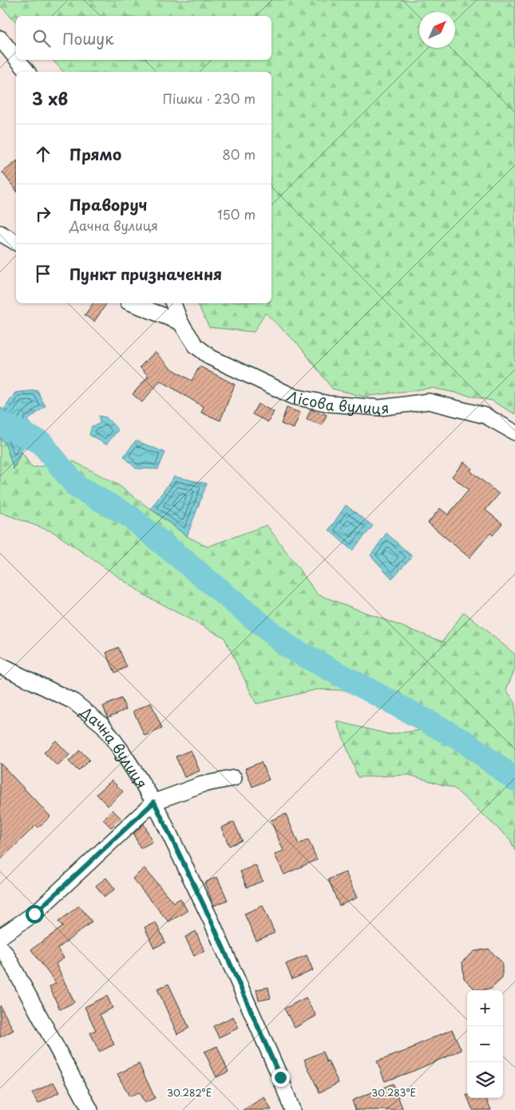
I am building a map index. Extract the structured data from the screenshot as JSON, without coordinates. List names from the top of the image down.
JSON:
{
  "streets": {
    "street": ["Лісова вулиця", "Дачна вулиця"]
  },
  "north": "top right",
  "page": {
    "search": "Пошук",
    "heading": ["3 хв", "Пішки · 230 m"],
    "list": [
      ["Прямо", "80 m"],
      ["Праворуч", "Дачна вулиця", "150 m"],
      "Пункт призначення"
    ],
    "map_buttons": ["+", "−"]
  },
  "coordinates": ["30.282°E", "30.283°E"]
}
